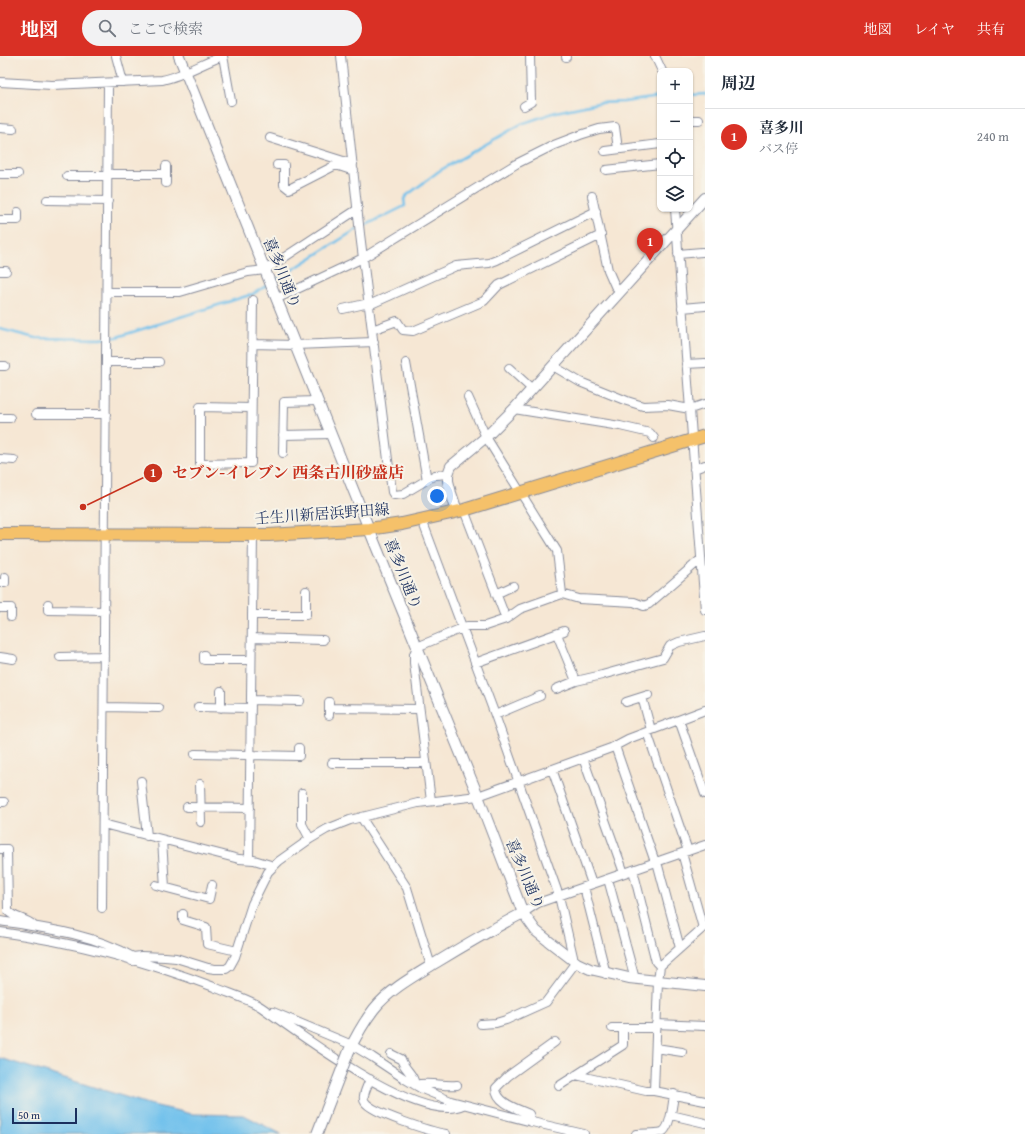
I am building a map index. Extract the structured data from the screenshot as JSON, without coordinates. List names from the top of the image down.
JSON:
{
  "streets": {
    "main road": ["壬生川新居浜野田線"],
    "street": ["喜多川通り"]
  },
  "crossings": [
    ["喜多川通り", "壬生川新居浜野田線"]
  ],
  "places": ["セブン-イレブン 西条古川砂盛店"],
  "scale_bar": "50 m",
  "page": {
    "header": "地図",
    "search": "ここで検索",
    "nav": ["地図", "レイヤ", "共有"],
    "heading": "周辺",
    "map_buttons": ["+", "−"],
    "list": [
      {
        "mark": "1",
        "name": "喜多川",
        "note": "バス停",
        "value": "240 m"
      }
    ],
    "pins": "1",
    "scale": "50 m"
  }
}
